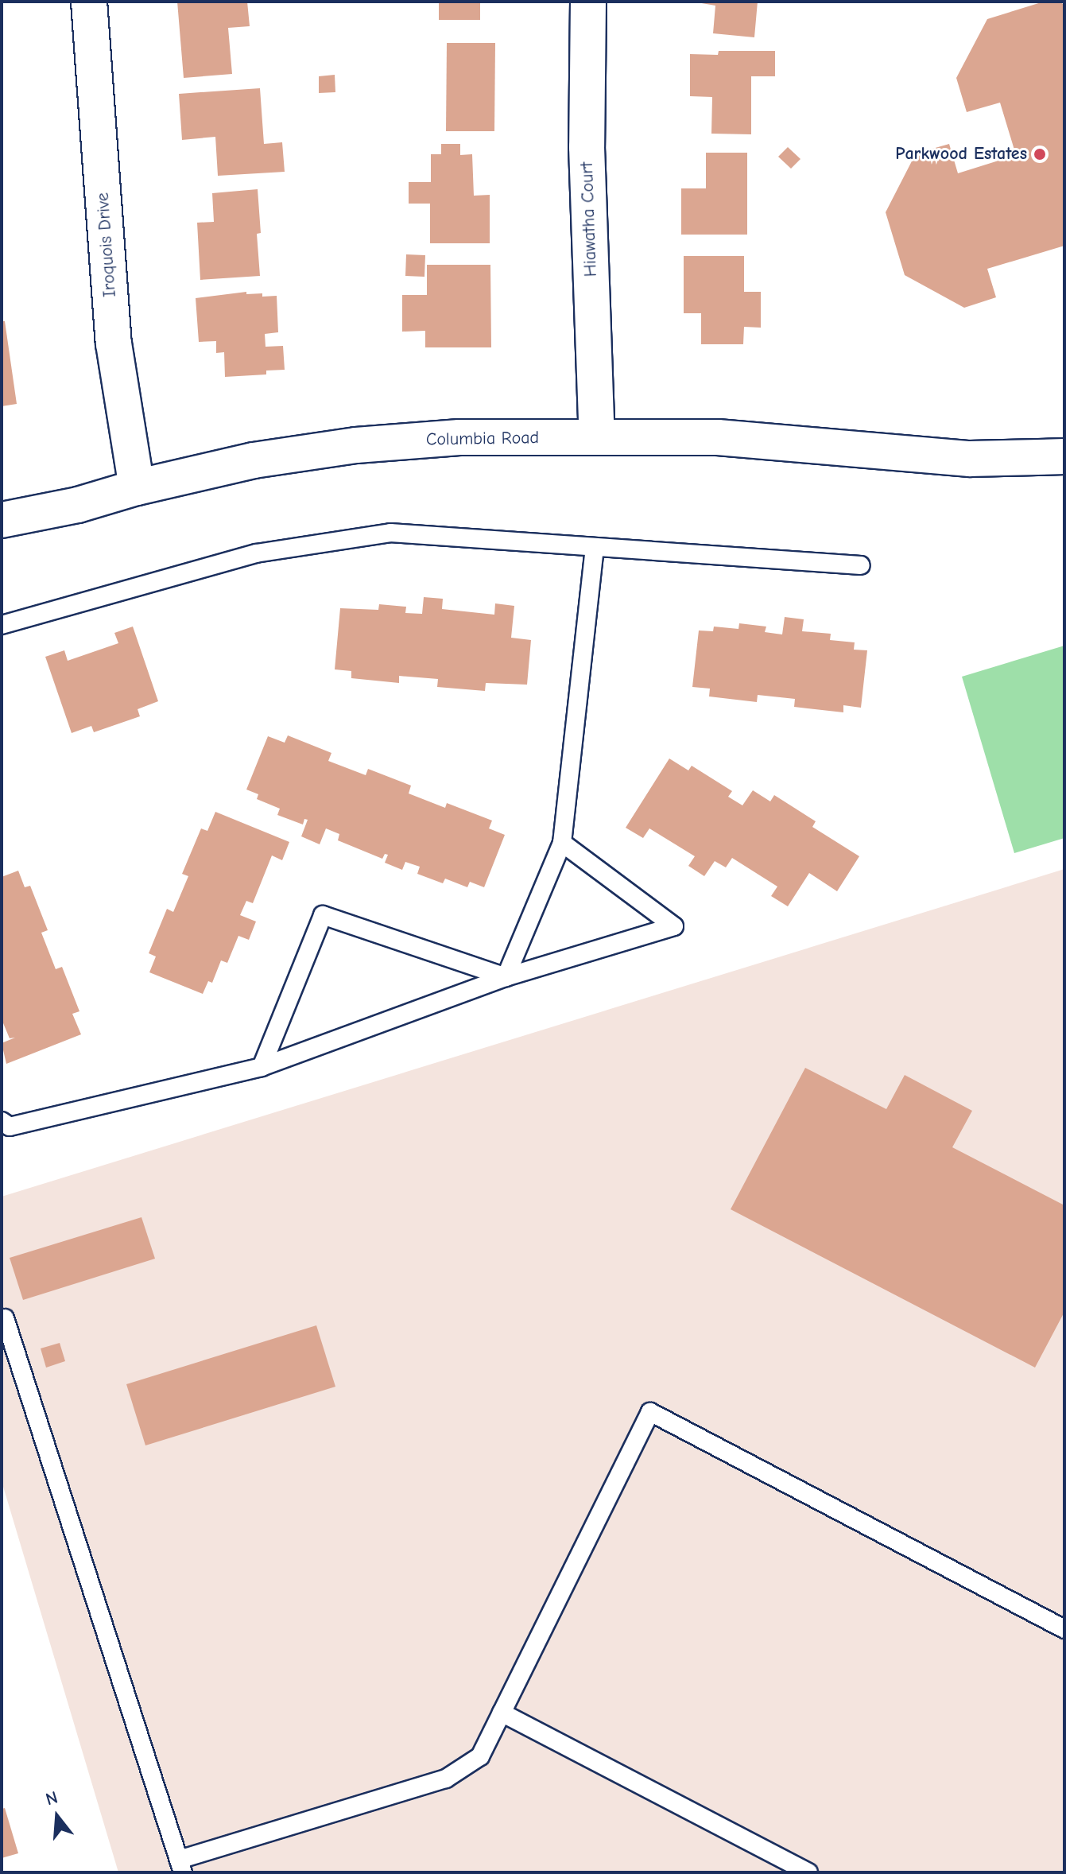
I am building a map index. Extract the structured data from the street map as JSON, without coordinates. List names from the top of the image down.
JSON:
{
  "streets": {
    "street": ["Hiawatha Court", "Iroquois Drive", "Columbia Road"]
  },
  "crossings": [
    ["Hiawatha Court", "Columbia Road"],
    ["Iroquois Drive", "Columbia Road"]
  ],
  "places": ["Parkwood Estates"],
  "north": "top"
}
